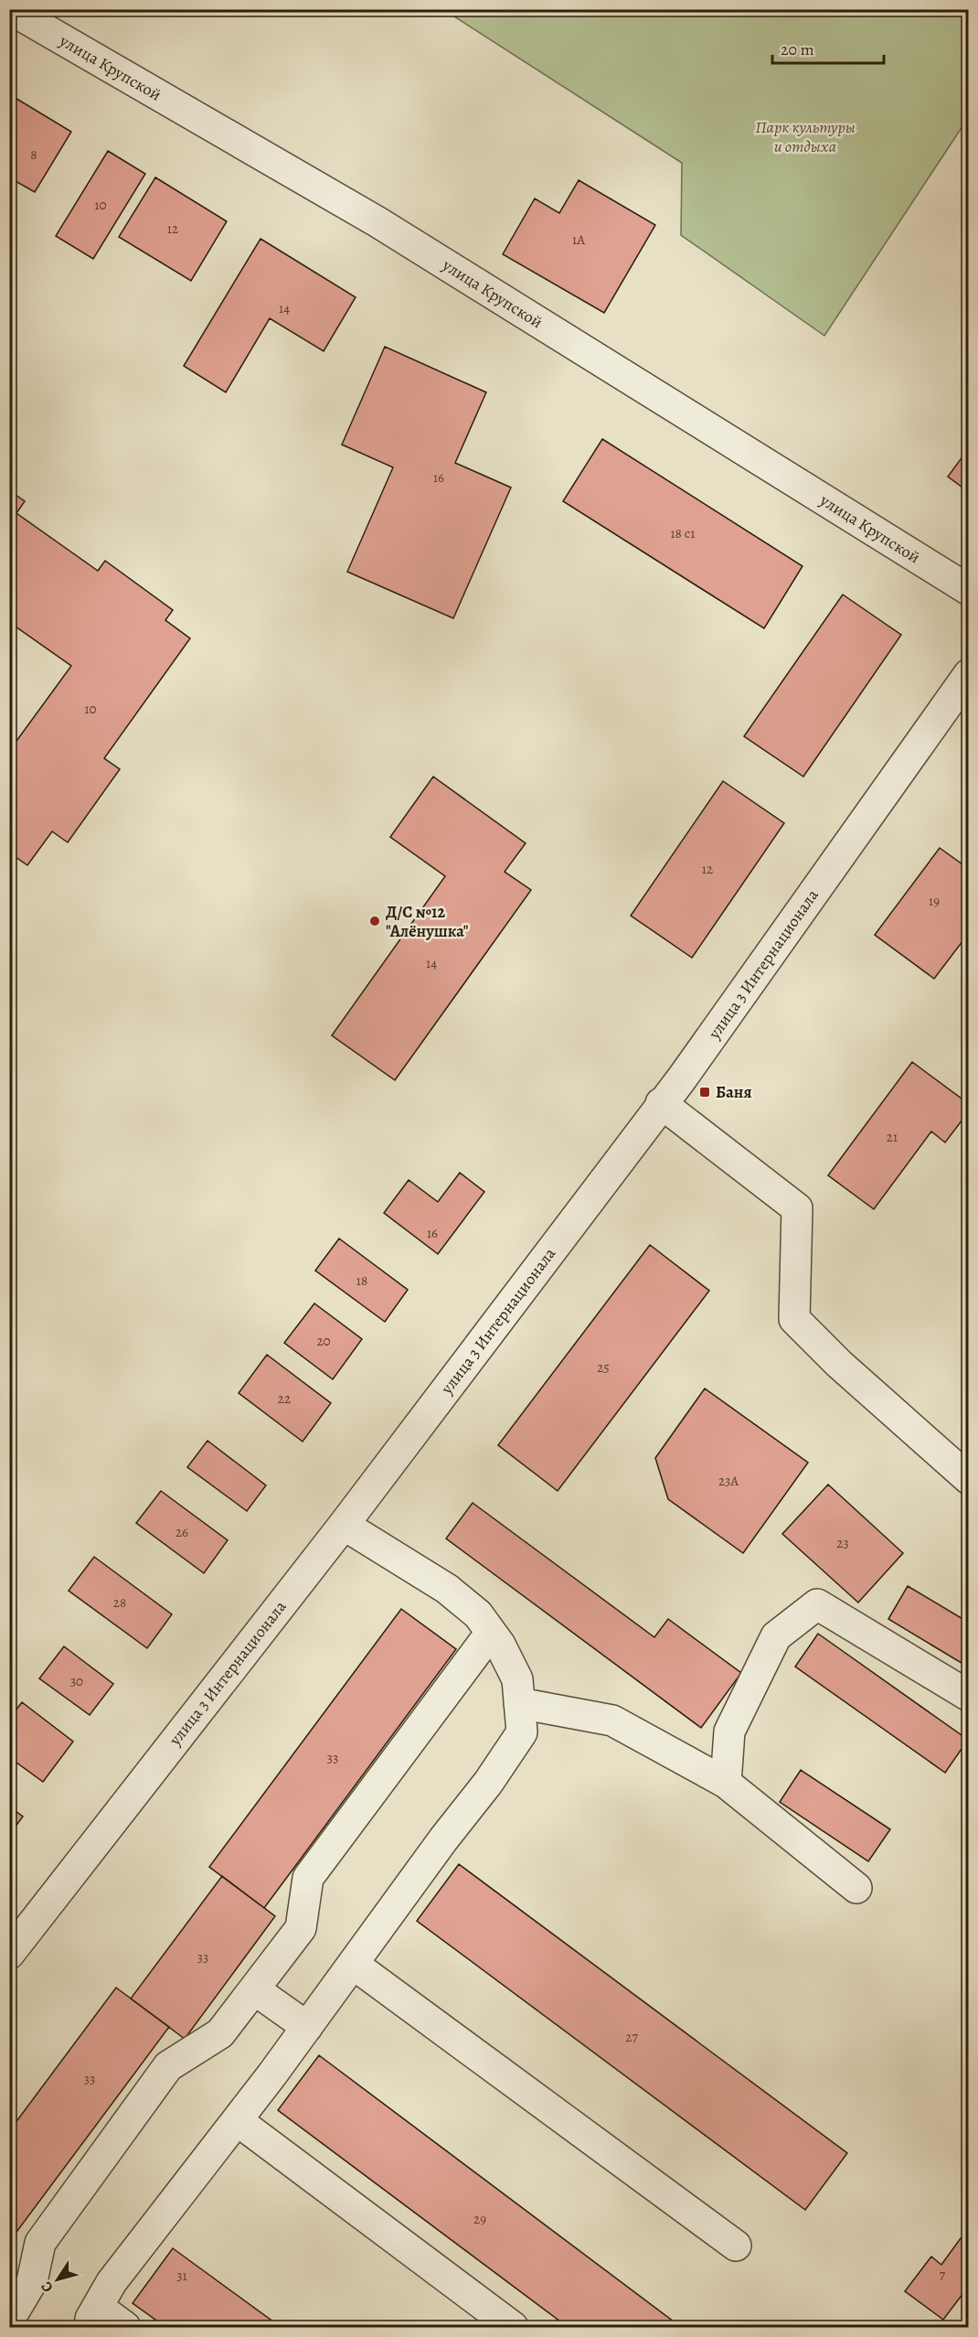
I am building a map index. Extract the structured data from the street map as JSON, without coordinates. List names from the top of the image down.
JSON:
{
  "streets": {
    "street": ["улица Крупской", "улица 3 Интернационала"]
  },
  "parks": ["Парк культуры и отдыха"],
  "places": {
    "other": ["Д/С №12 \"Алёнушка\""],
    "transit": ["Баня"]
  },
  "house_numbers": [
    "8",
    "10",
    "12",
    "1А",
    "14",
    "16",
    "18 с1",
    "10",
    "12",
    "19",
    "14",
    "21",
    "16",
    "18",
    "20",
    "25",
    "22",
    "23А",
    "26",
    "23",
    "28",
    "30",
    "33",
    "33",
    "27",
    "33",
    "29",
    "7",
    "31"
  ],
  "scale_bar": "20 m",
  "north": "bottom left"
}
